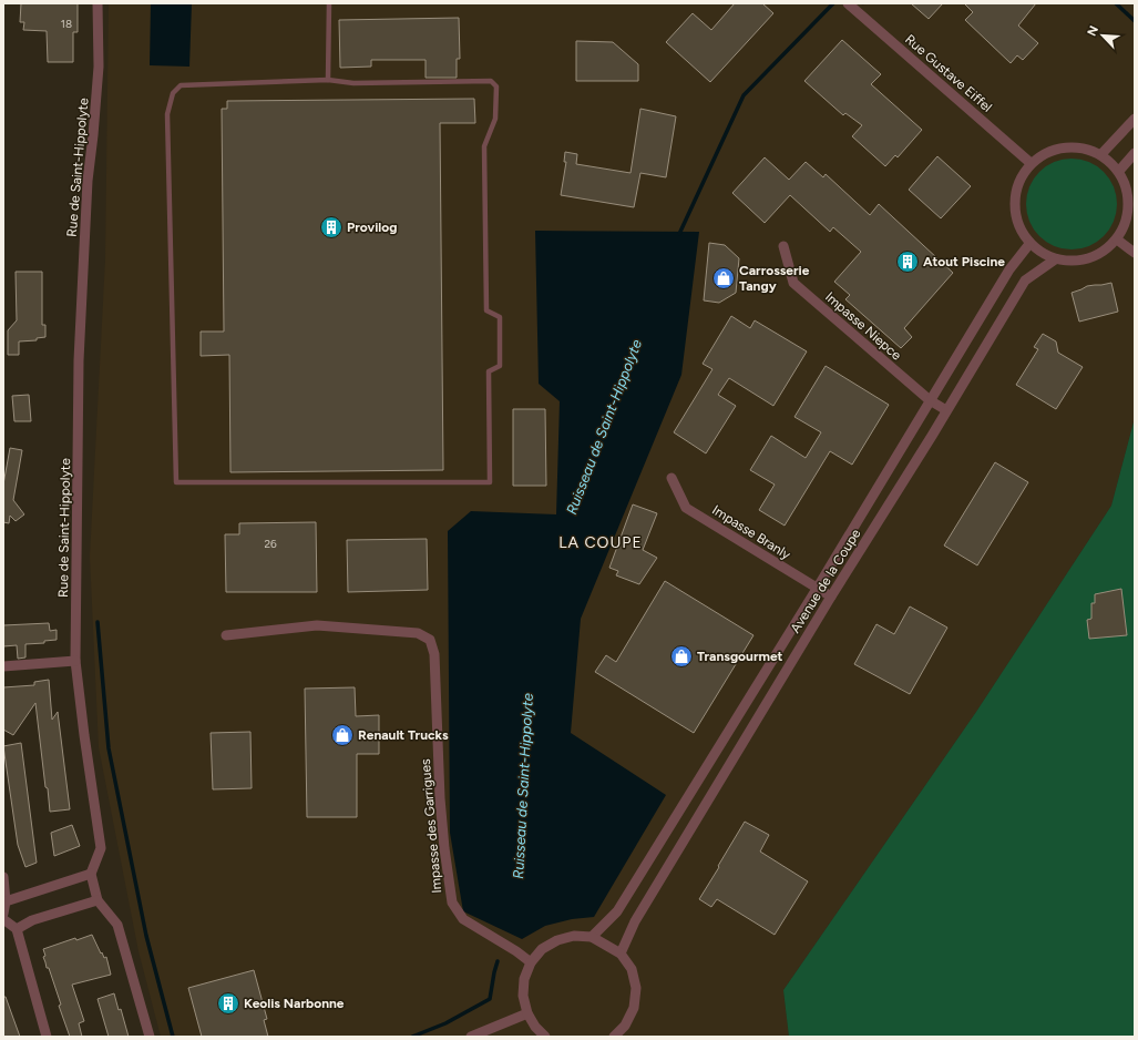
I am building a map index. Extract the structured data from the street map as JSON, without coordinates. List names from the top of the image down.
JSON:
{
  "streets": {
    "street": [
      "Rue Gustave Eiffel",
      "Rue de Saint-Hippolyte",
      "Impasse Niepce",
      "Impasse Branly",
      "Avenue de la Coupe",
      "Impasse des Garrigues"
    ]
  },
  "crossings": [
    ["Rue Gustave Eiffel", "Avenue de la Coupe"],
    ["Impasse Niepce", "Avenue de la Coupe"],
    ["Impasse Branly", "Avenue de la Coupe"]
  ],
  "districts": ["LA COUPE"],
  "water": ["Ruisseau de Saint-Hippolyte"],
  "places": {
    "building": ["Provilog", "Atout Piscine", "Keolis Narbonne"],
    "shop": ["Carrosserie Tangy", "Transgourmet", "Renault Trucks"]
  },
  "house_numbers": ["18", "26"],
  "north": "top left"
}
